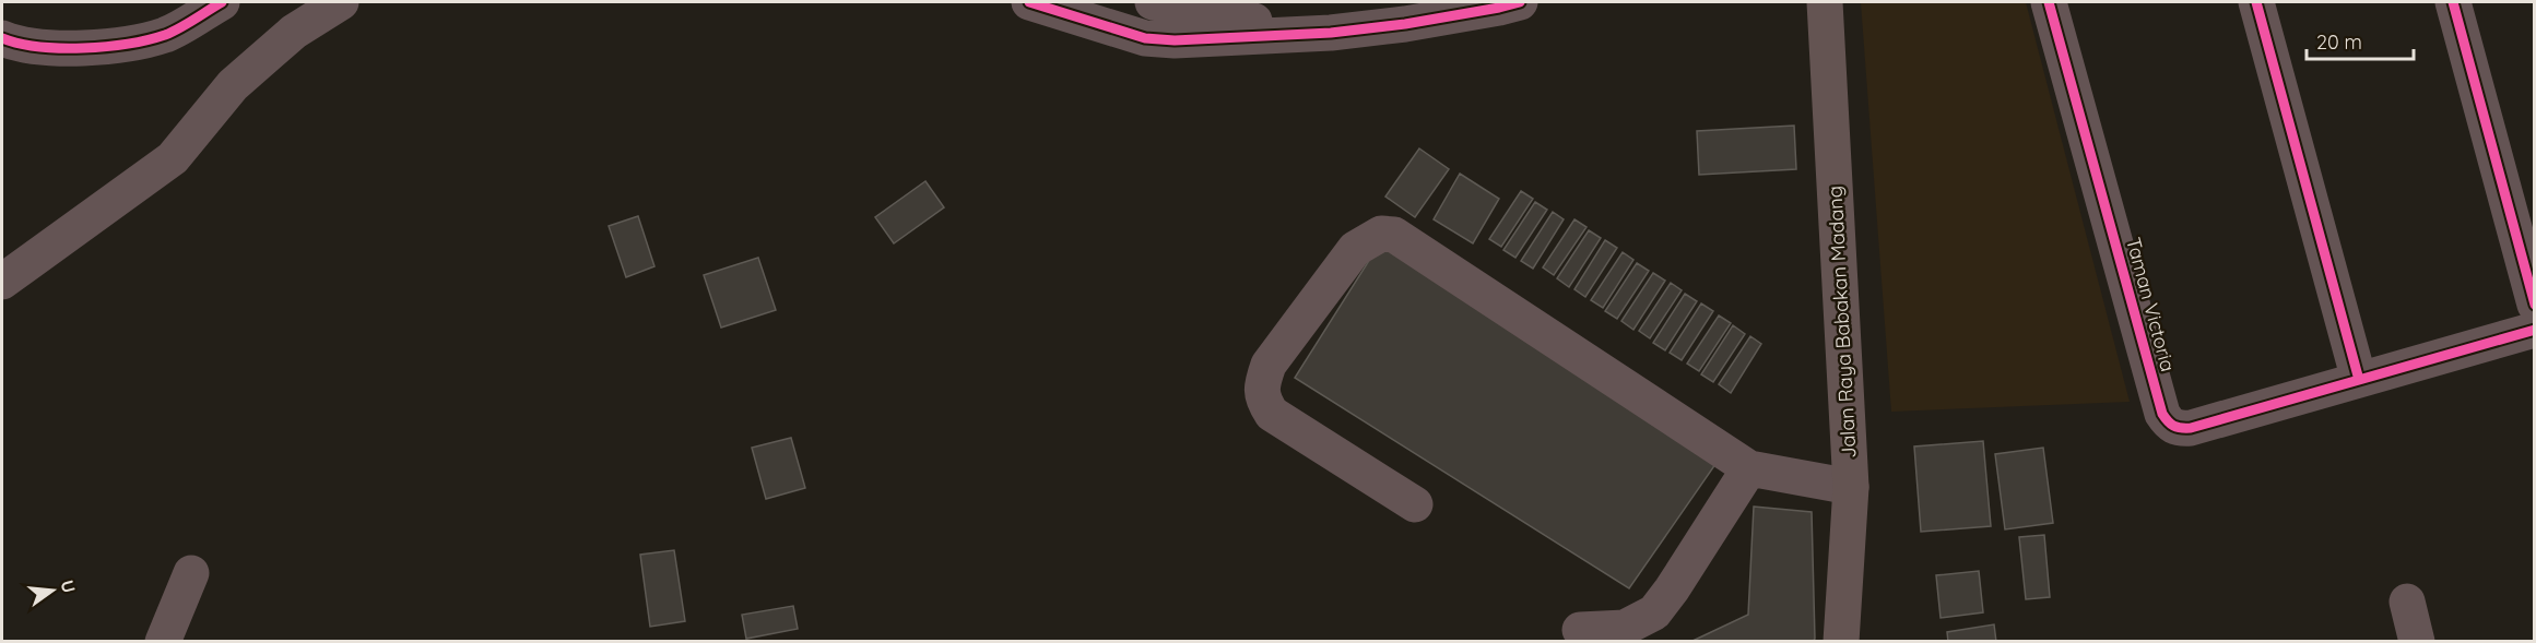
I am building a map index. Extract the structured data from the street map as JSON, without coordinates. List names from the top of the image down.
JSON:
{
  "streets": {
    "main road": ["Jalan Raya Babakan Madang"],
    "street": ["Taman Victoria"]
  },
  "scale_bar": "20 m",
  "north": "right"
}
